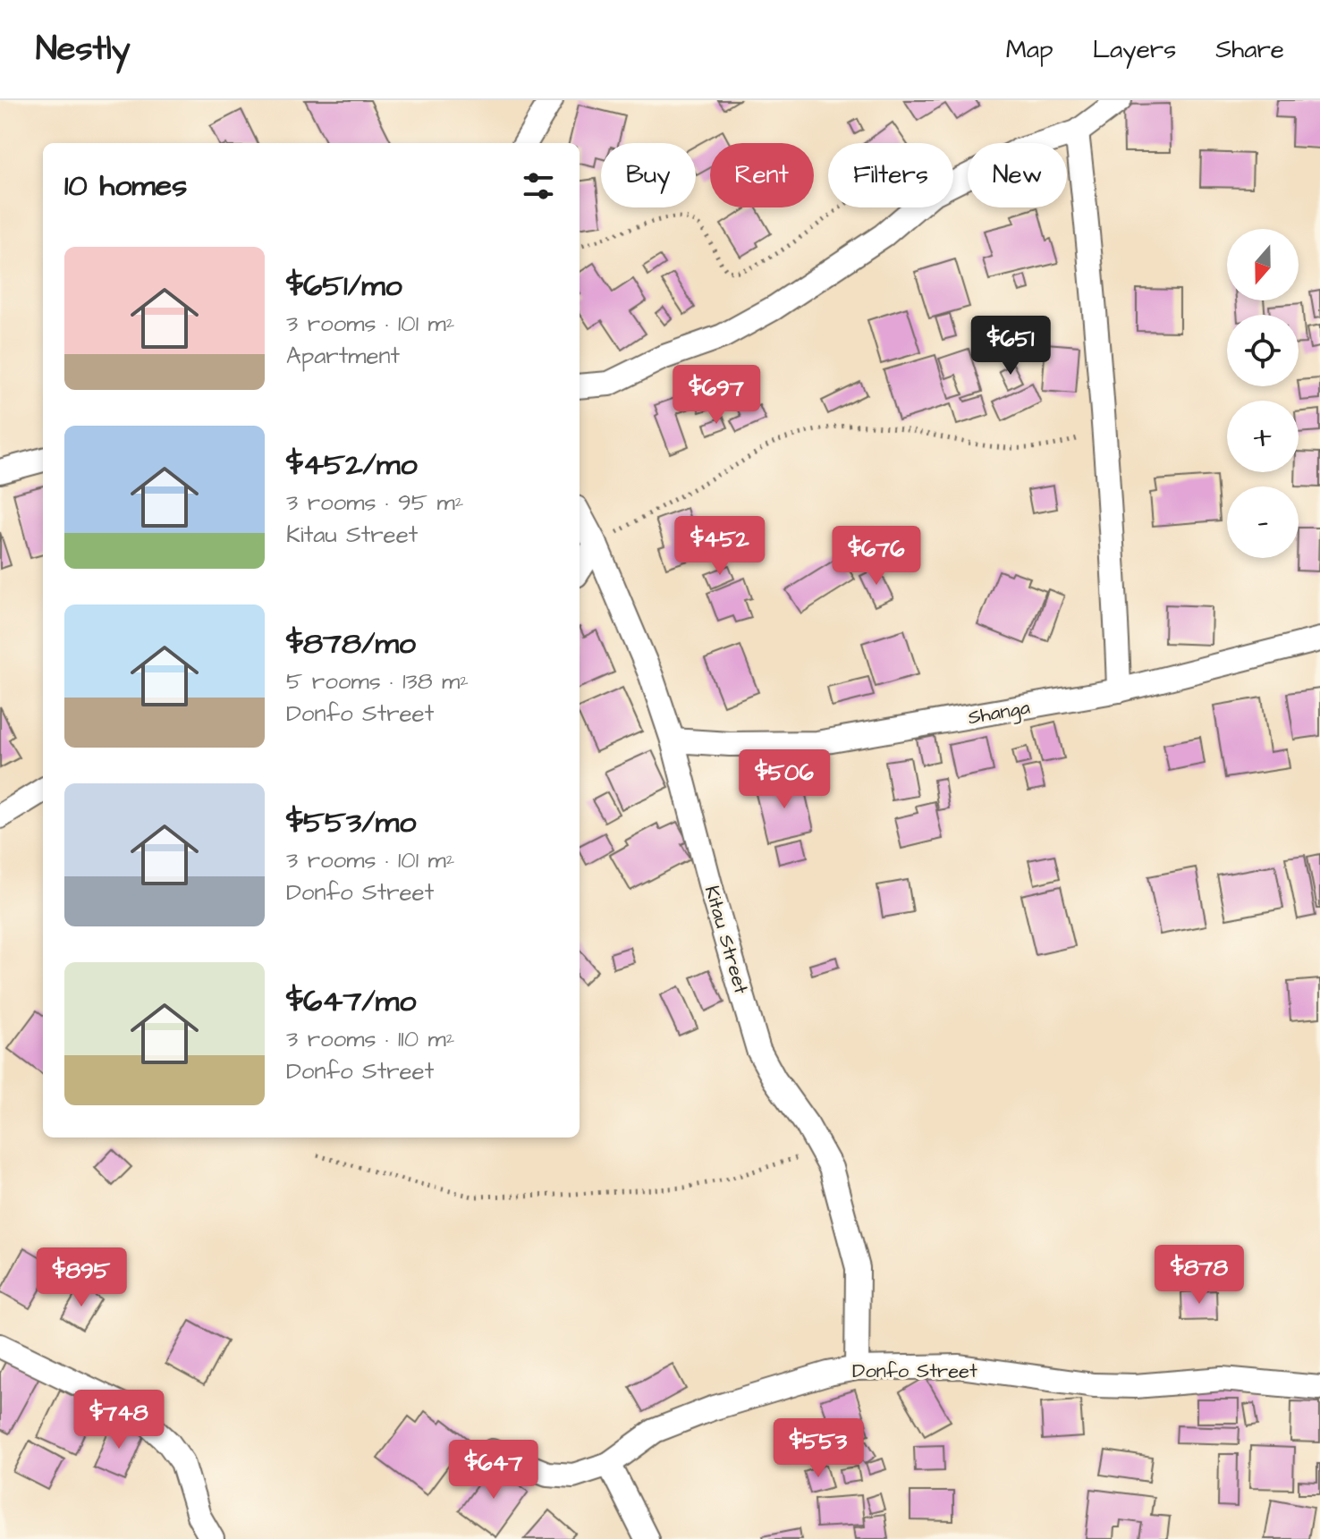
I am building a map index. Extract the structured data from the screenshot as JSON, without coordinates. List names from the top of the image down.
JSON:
{
  "streets": {
    "street": ["Shanga", "Kitau Street", "Donfo Street"]
  },
  "crossings": [
    ["Shanga", "Kitau Street"],
    ["Kitau Street", "Donfo Street"]
  ],
  "north": "bottom",
  "page": {
    "header": "Nestly",
    "nav": ["Map", "Layers", "Share"],
    "chip": [
      "Buy",
      "Rent",
      "Filters",
      "New"
    ],
    "heading": "10 homes",
    "map_buttons": ["+", "−"],
    "list": [
      {
        "name": "$651/mo",
        "note": "3 rooms · 101 m² · Apartment"
      },
      {
        "name": "$452/mo",
        "note": "3 rooms · 95 m² · Kitau Street"
      },
      {
        "name": "$878/mo",
        "note": "5 rooms · 138 m² · Donfo Street"
      },
      {
        "name": "$553/mo",
        "note": "3 rooms · 101 m² · Donfo Street"
      },
      {
        "name": "$647/mo",
        "note": "3 rooms · 110 m² · Donfo Street"
      }
    ],
    "price": [
      "$651",
      "$697",
      "$452",
      "$676",
      "$506",
      "$878",
      "$895",
      "$748",
      "$553",
      "$647"
    ]
  }
}
